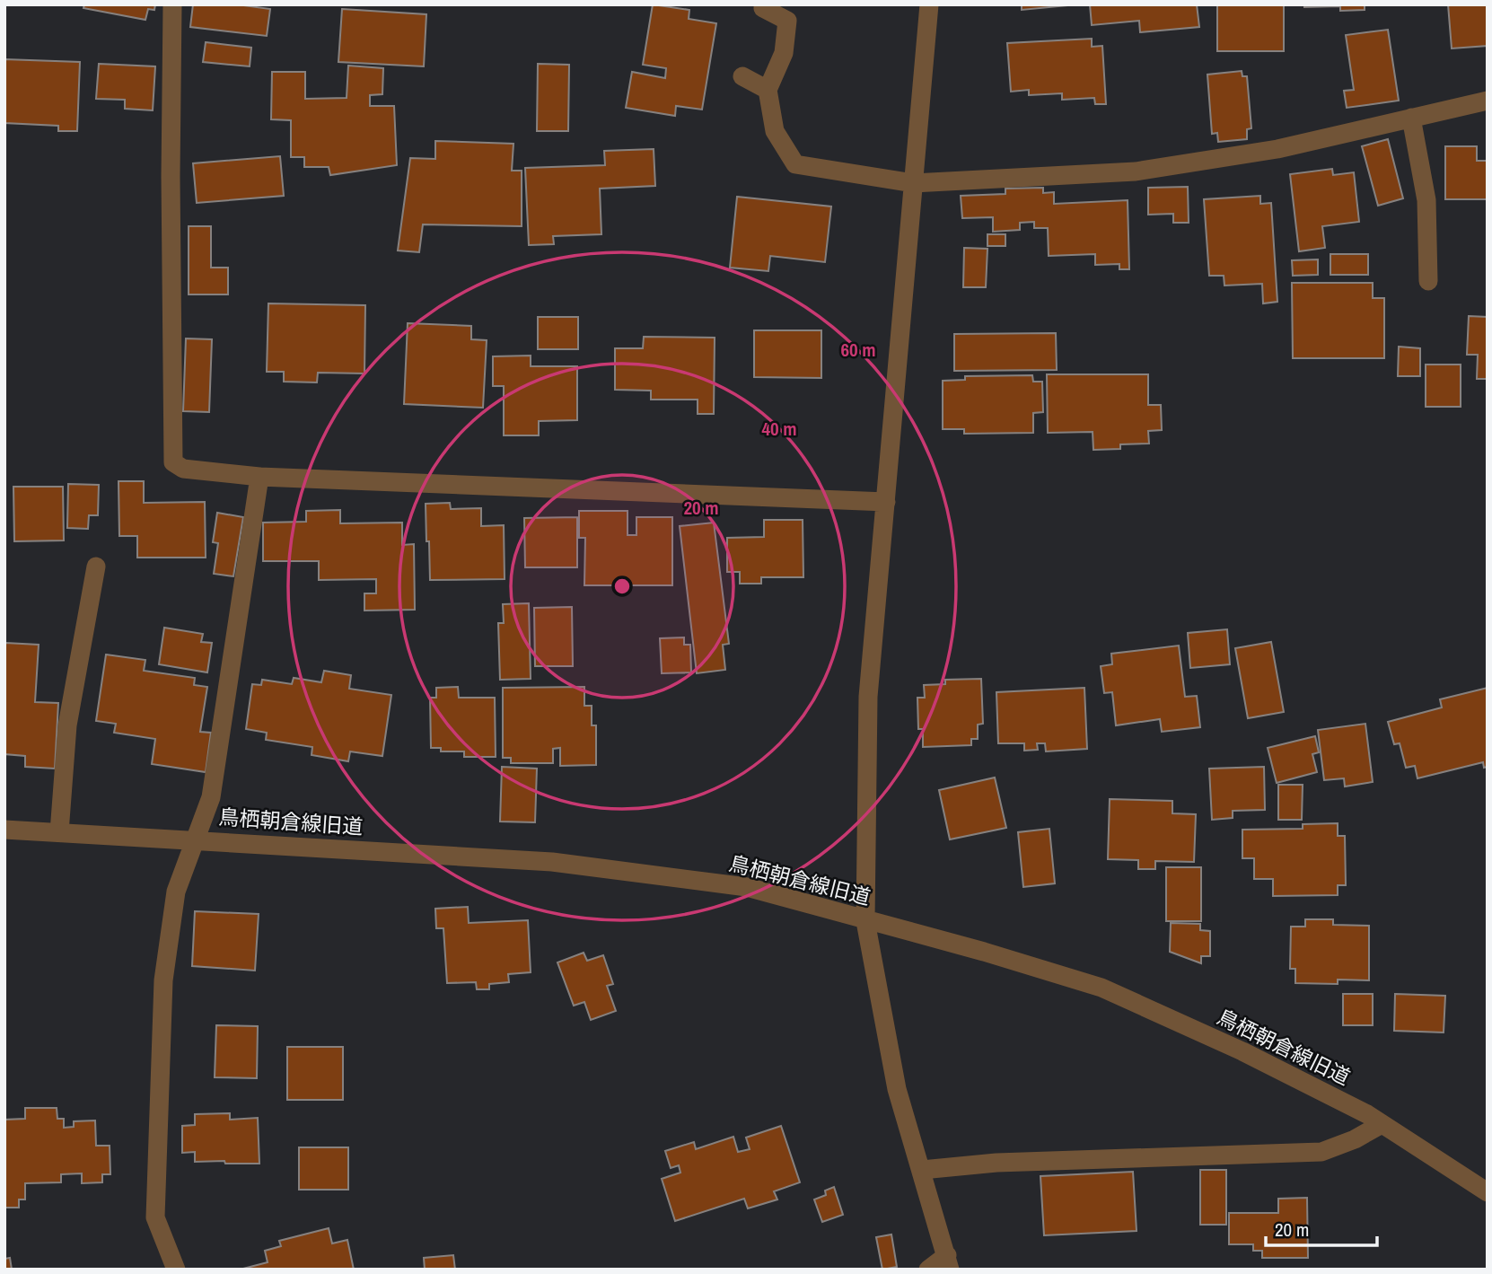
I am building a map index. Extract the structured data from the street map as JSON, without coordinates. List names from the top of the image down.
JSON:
{
  "streets": {
    "street": ["鳥栖朝倉線旧道"]
  },
  "scale_bar": "20 m",
  "rings": ["60 m", "40 m", "20 m"]
}
